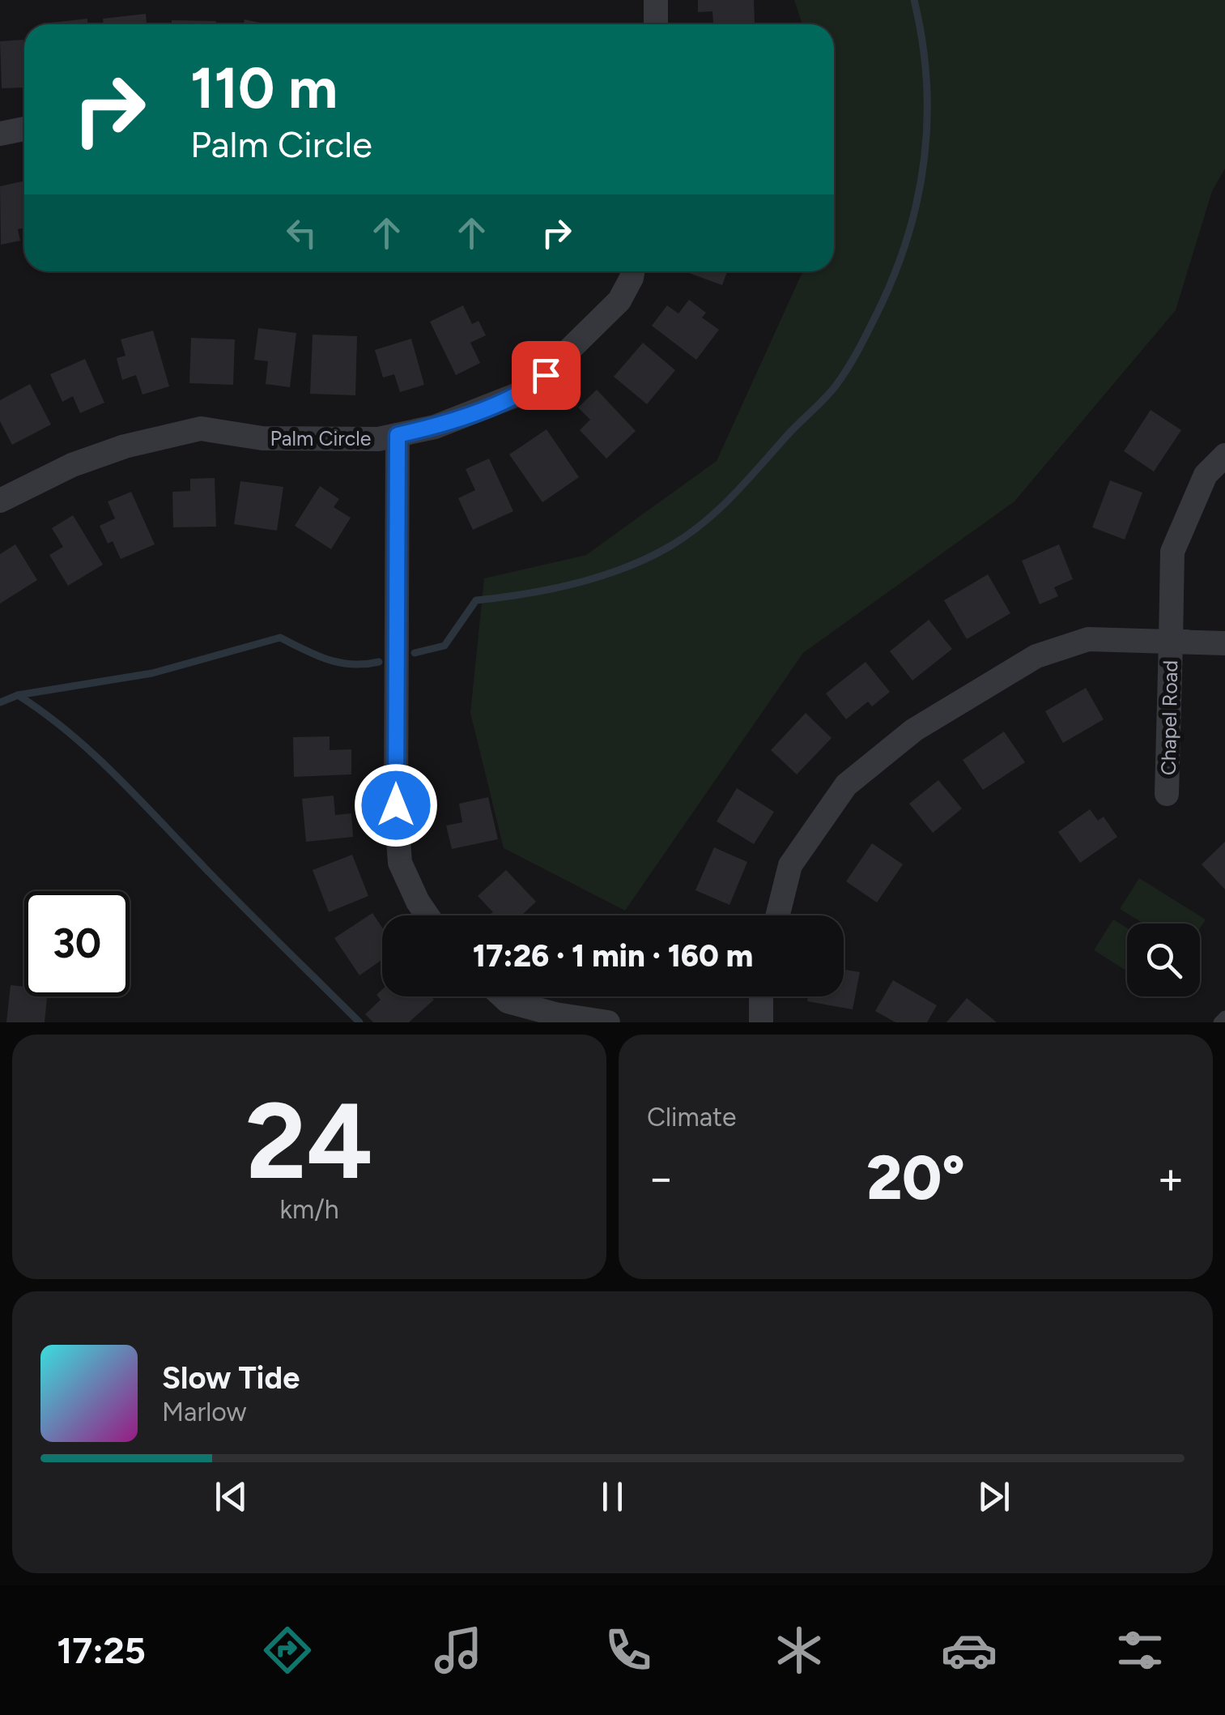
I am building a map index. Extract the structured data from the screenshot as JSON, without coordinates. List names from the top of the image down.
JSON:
{
  "streets": {
    "street": ["Palm Circle", "Chapel Road"]
  },
  "page": {
    "turn": ["110 m", "Palm Circle"],
    "limit": "30",
    "trip": "17:26 · 1 min · 160 m",
    "tile": [
      ["24", "km/h"],
      "Climate"
    ],
    "heat": ["−", "20°", "+"],
    "song": ["Slow Tide", "Marlow"],
    "tabs": "17:25"
  }
}
